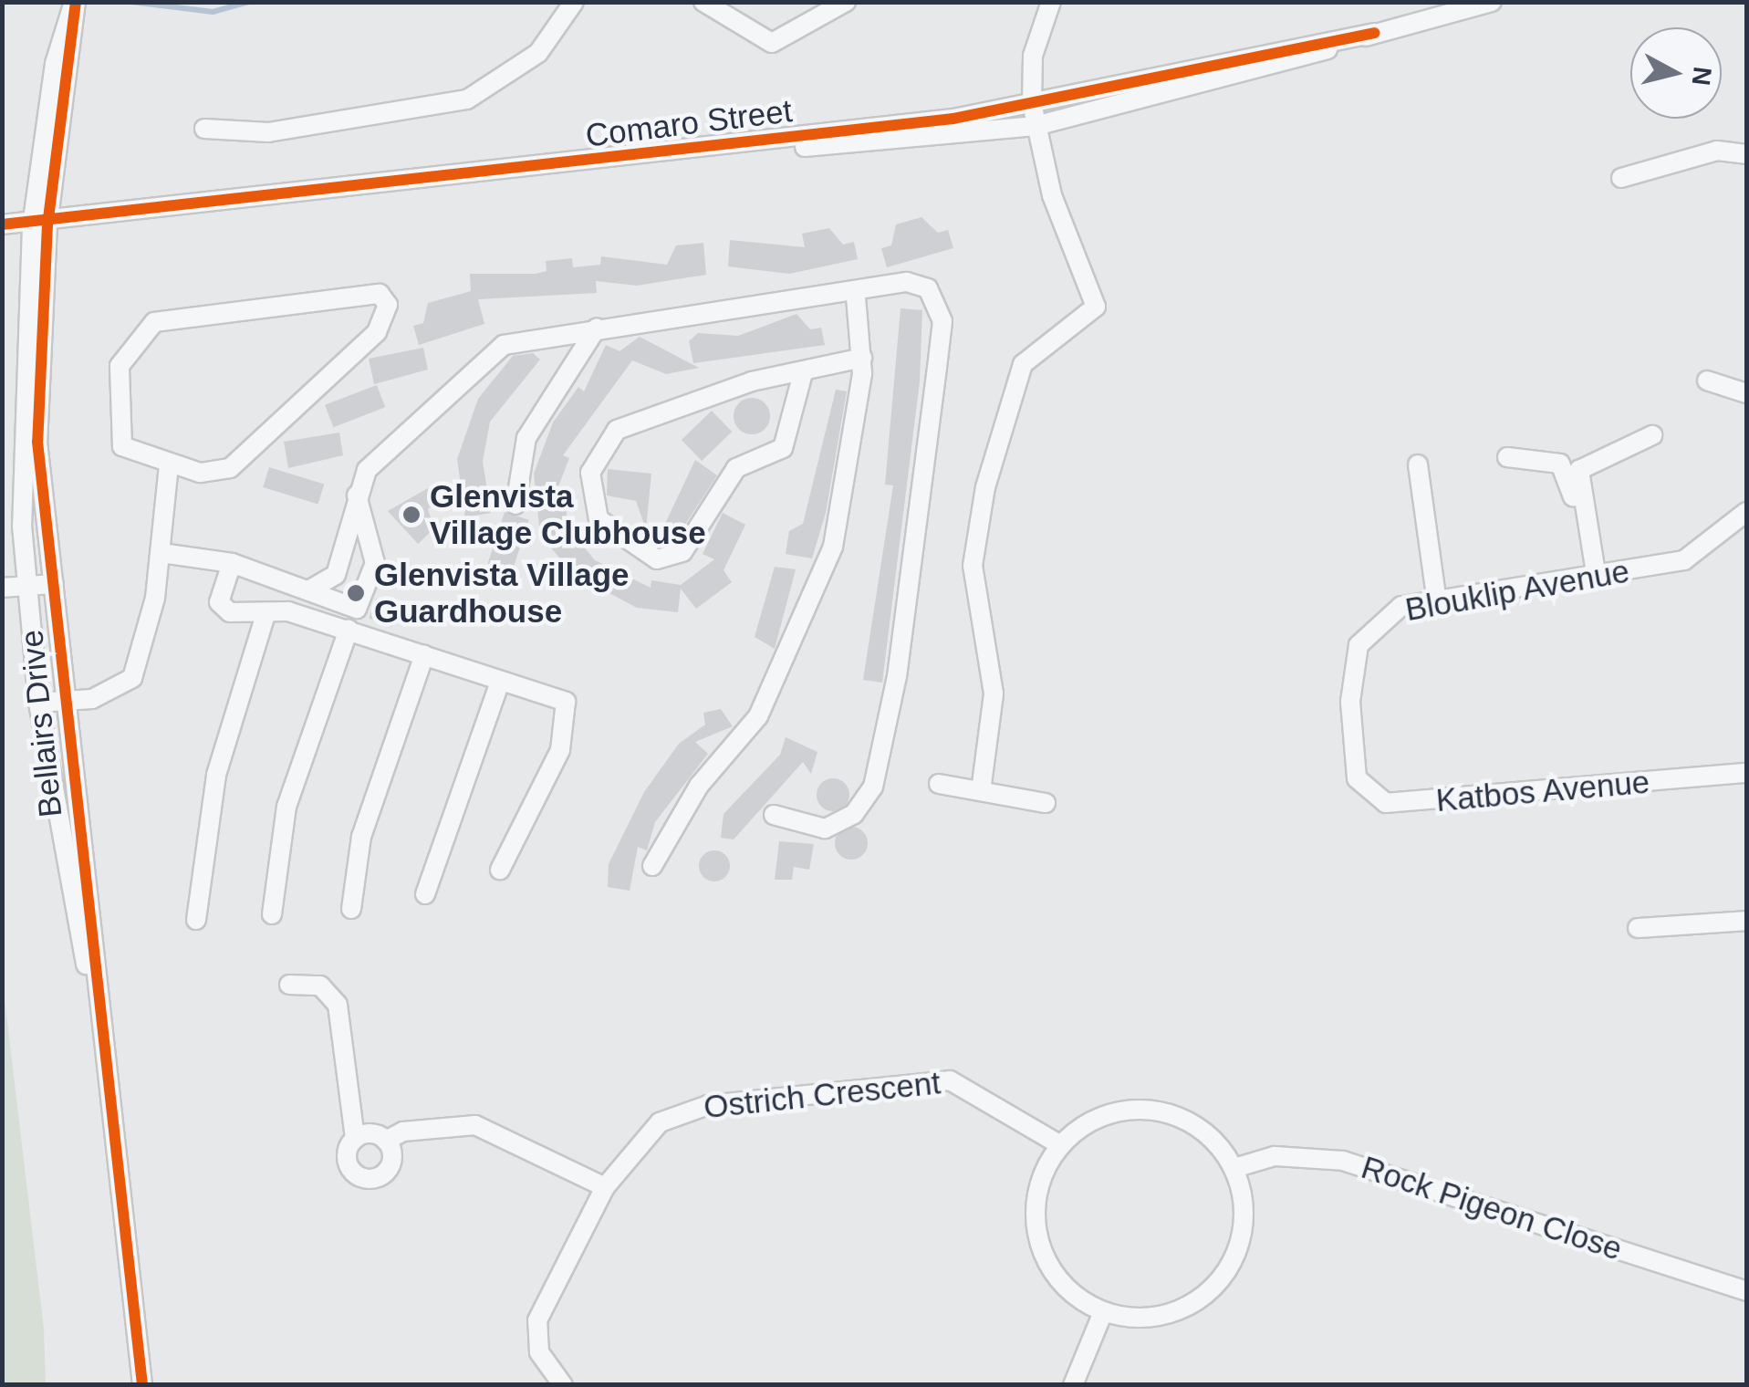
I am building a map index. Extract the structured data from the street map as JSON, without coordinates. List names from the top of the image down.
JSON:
{
  "streets": {
    "street": [
      "Comaro Street",
      "Blouklip Avenue",
      "Bellairs Drive",
      "Katbos Avenue",
      "Ostrich Crescent",
      "Rock Pigeon Close"
    ]
  },
  "crossings": [
    ["Comaro Street", "Bellairs Drive"],
    ["Blouklip Avenue", "Katbos Avenue"],
    ["Ostrich Crescent", "Rock Pigeon Close"]
  ],
  "places": ["Glenvista Village Clubhouse", "Glenvista Village Guardhouse"],
  "north": "right"
}
